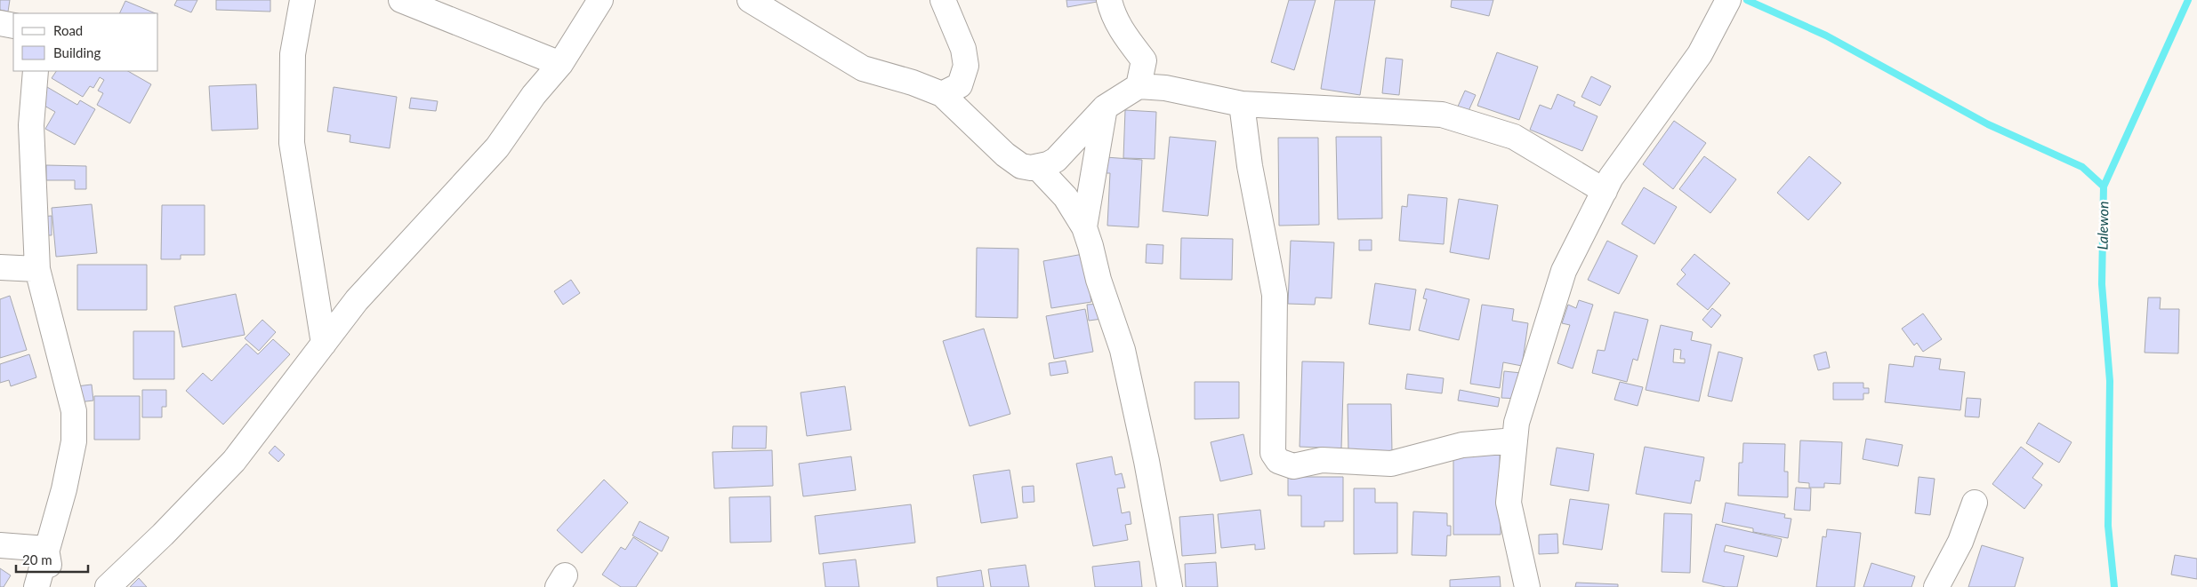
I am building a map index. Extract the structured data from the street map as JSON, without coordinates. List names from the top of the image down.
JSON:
{
  "water": ["Lalewon"],
  "legend": ["Road", "Building"],
  "scale_bar": "20 m"
}
